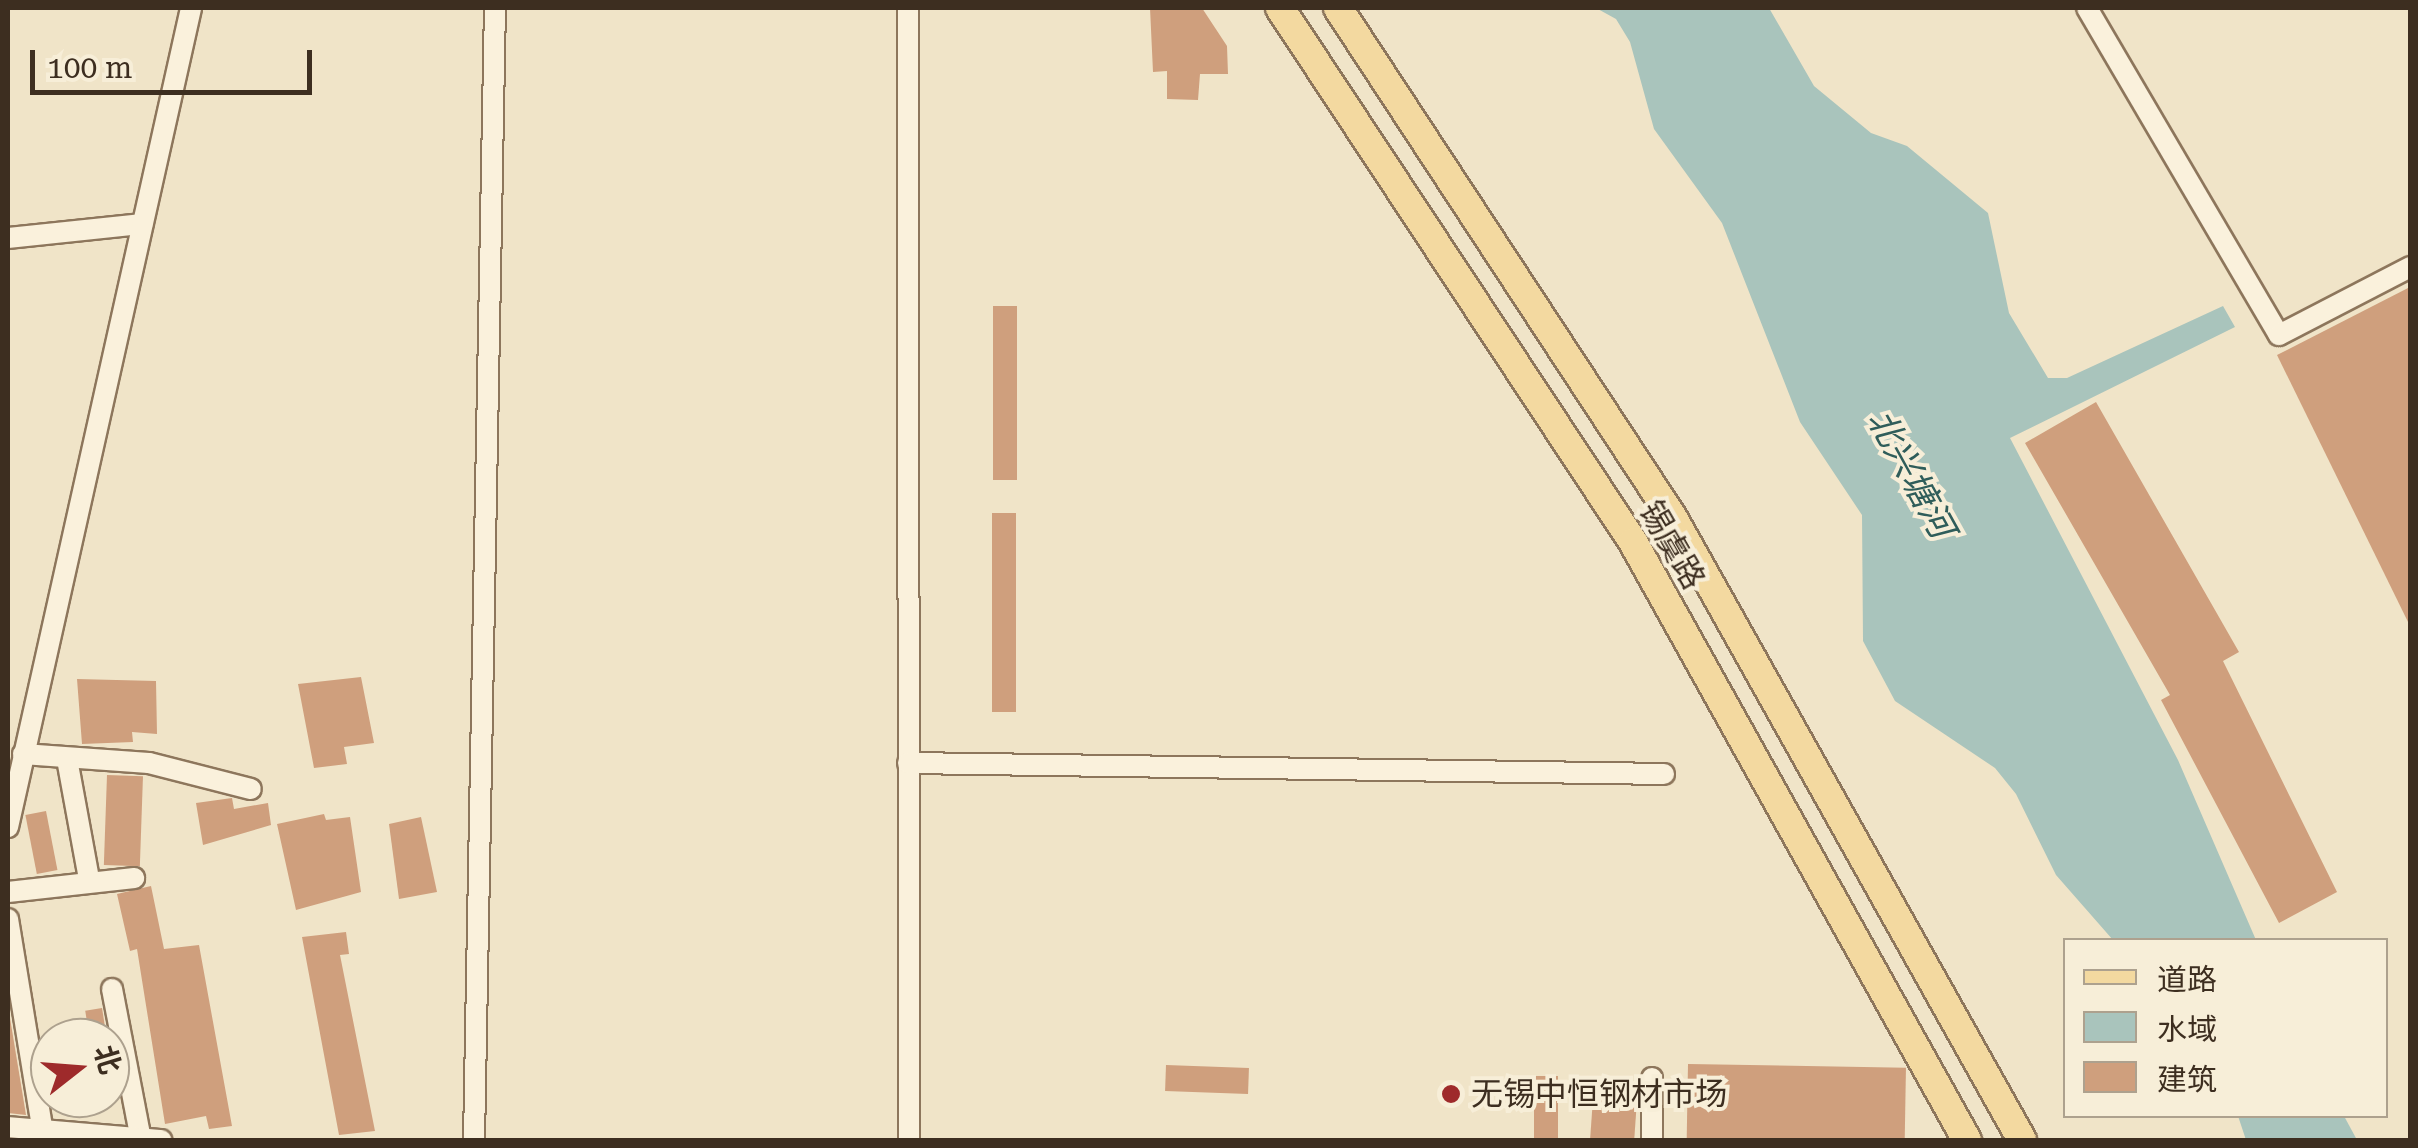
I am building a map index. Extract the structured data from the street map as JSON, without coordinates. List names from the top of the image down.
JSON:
{
  "streets": {
    "main road": ["锡虞路"]
  },
  "water": ["北兴塘河"],
  "places": ["无锡中恒钢材市场"],
  "legend": ["道路", "水域", "建筑"],
  "scale_bar": "100 m",
  "north": "right"
}
